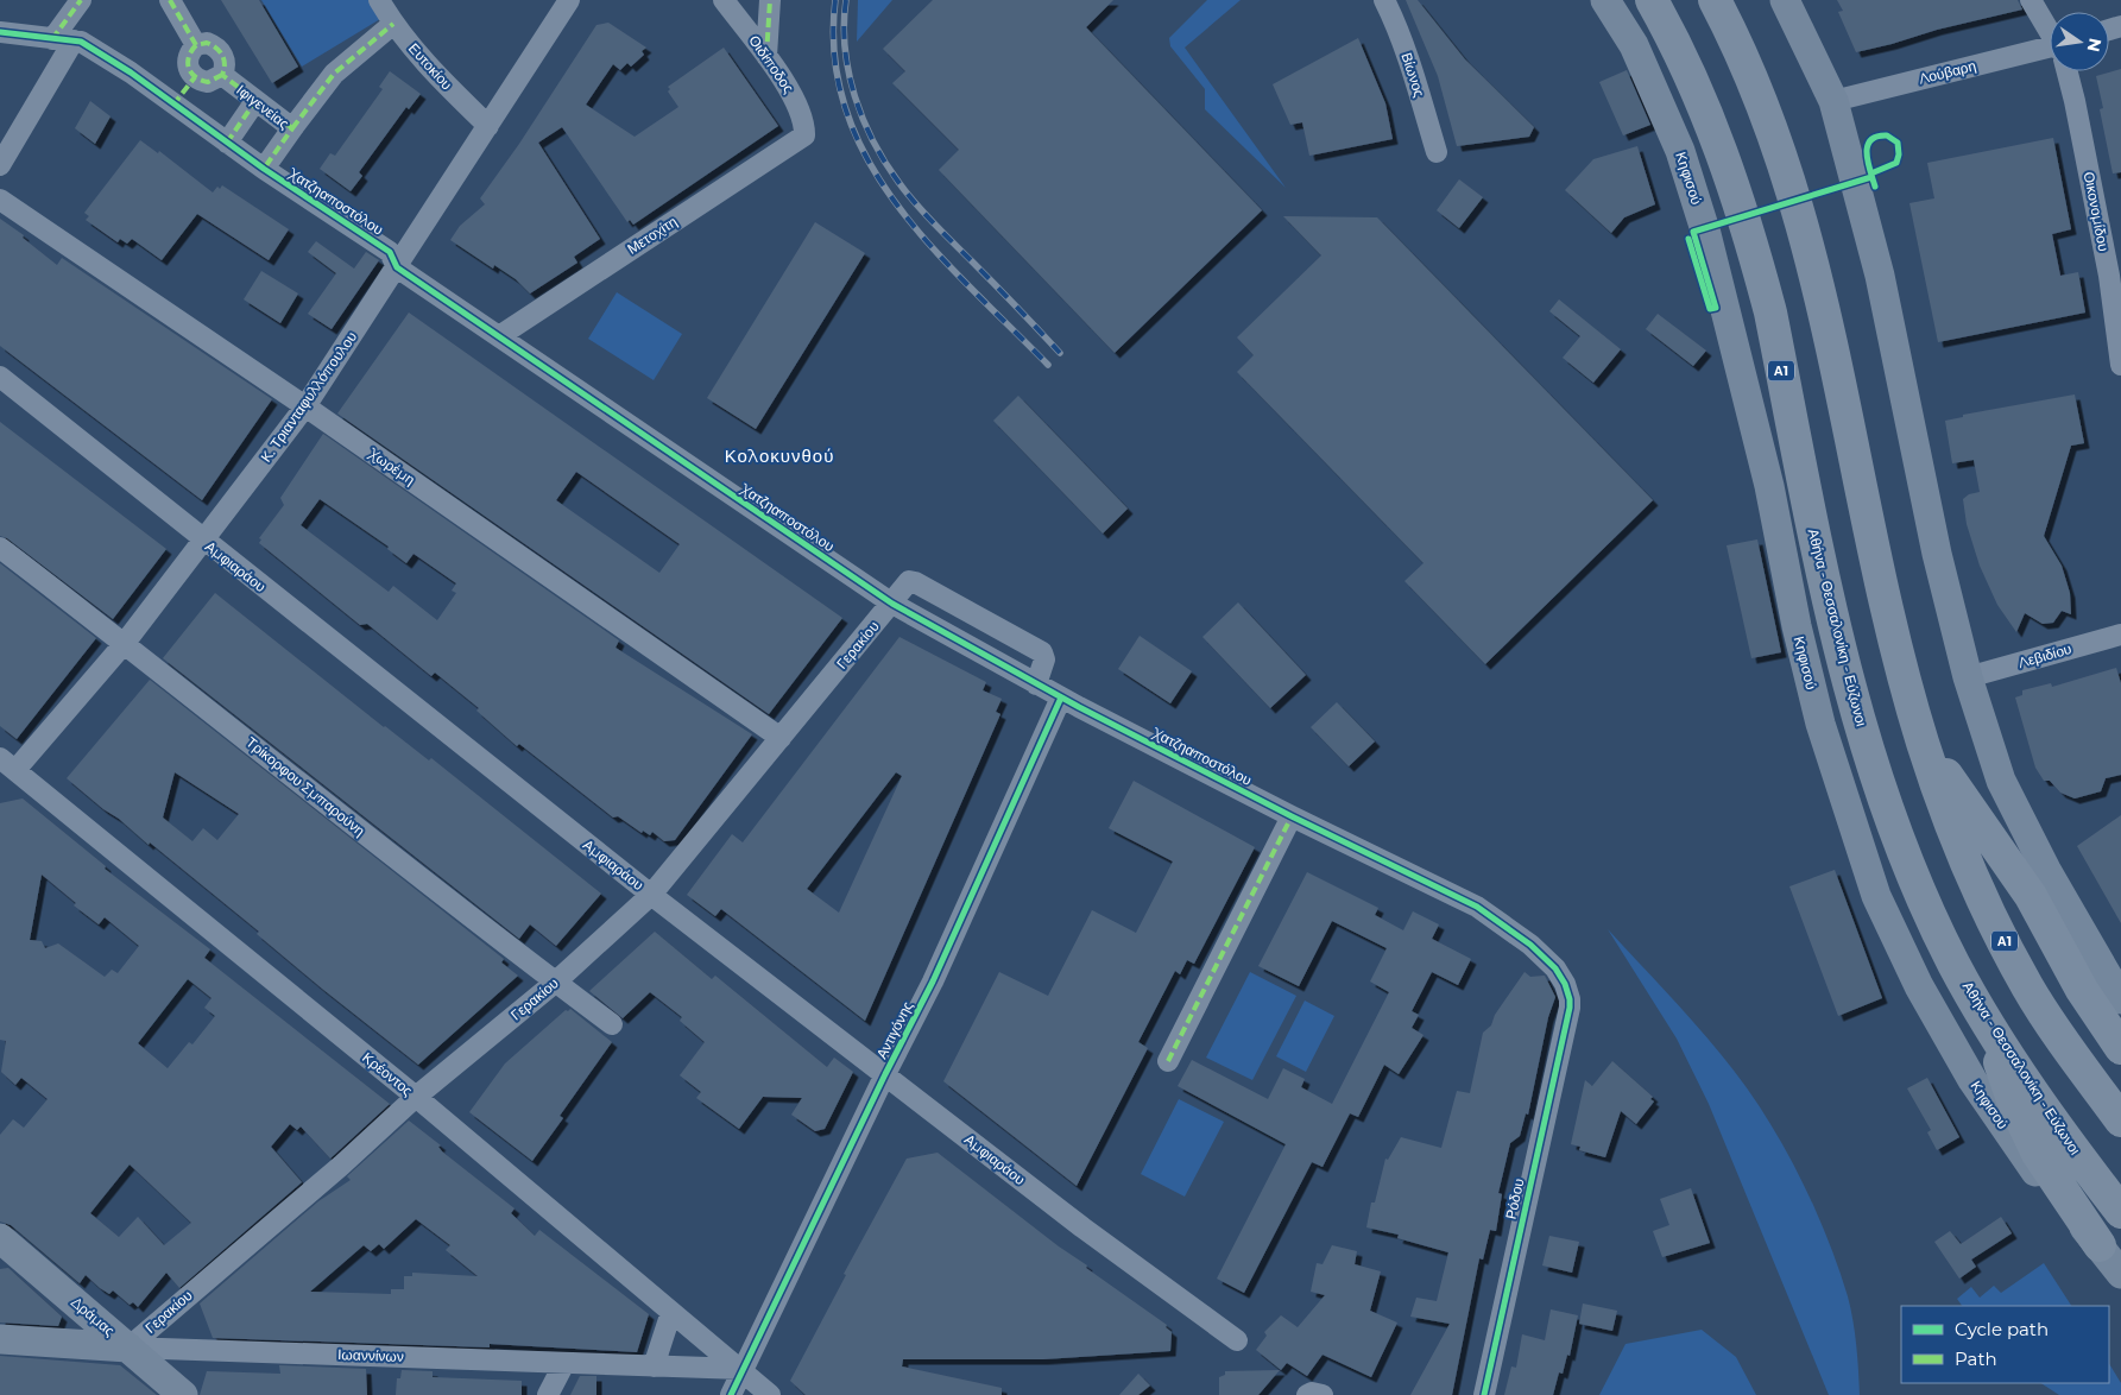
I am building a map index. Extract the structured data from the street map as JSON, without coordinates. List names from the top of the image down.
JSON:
{
  "streets": {
    "highway": ["Α1", "Αθήνα - Θεσσαλονίκη - Εύζωνοι"],
    "main road": ["Κηφισού", "Δράμας", "Ιωαννίνων"],
    "street": [
      "Οιδίποδος",
      "Ευτοκίου",
      "Λούβαρη",
      "Βίωνος",
      "Ιφιγενείας",
      "Χατζηαποστόλου",
      "Οικονομίδου",
      "Μετοχίτη",
      "Κ. Τριανταφυλλόπουλου",
      "Χωρέμη",
      "Αμφιαράου",
      "Γερακίου",
      "Λεβιδίου",
      "Τρίκορφου Σμπαρούνη",
      "Αντιγόνης",
      "Κρέοντος",
      "Ρόδου"
    ]
  },
  "crossings": [
    ["Οιδίποδος", "Μετοχίτη"],
    ["Ευτοκίου", "Κ. Τριανταφυλλόπουλου"],
    ["Ιφιγενείας", "Χατζηαποστόλου"],
    ["Χατζηαποστόλου", "Μετοχίτη"],
    ["Χατζηαποστόλου", "Κ. Τριανταφυλλόπουλου"],
    ["Χατζηαποστόλου", "Γερακίου"],
    ["Χατζηαποστόλου", "Αντιγόνης"],
    ["Χατζηαποστόλου", "Ρόδου"],
    ["Κ. Τριανταφυλλόπουλου", "Χωρέμη"],
    ["Κ. Τριανταφυλλόπουλου", "Αμφιαράου"],
    ["Κ. Τριανταφυλλόπουλου", "Τρίκορφου Σμπαρούνη"],
    ["Κ. Τριανταφυλλόπουλου", "Κρέοντος"],
    ["Χωρέμη", "Γερακίου"],
    ["Αμφιαράου", "Γερακίου"],
    ["Αμφιαράου", "Αντιγόνης"],
    ["Γερακίου", "Τρίκορφου Σμπαρούνη"],
    ["Γερακίου", "Κρέοντος"],
    ["Γερακίου", "Δράμας"],
    ["Γερακίου", "Ιωαννίνων"],
    ["Αντιγόνης", "Κρέοντος"],
    ["Αντιγόνης", "Ιωαννίνων"],
    ["Κρέοντος", "Ιωαννίνων"],
    ["Δράμας", "Ιωαννίνων"]
  ],
  "districts": ["Κολοκυνθού"],
  "legend": ["Cycle path", "Path"],
  "north": "right"
}
